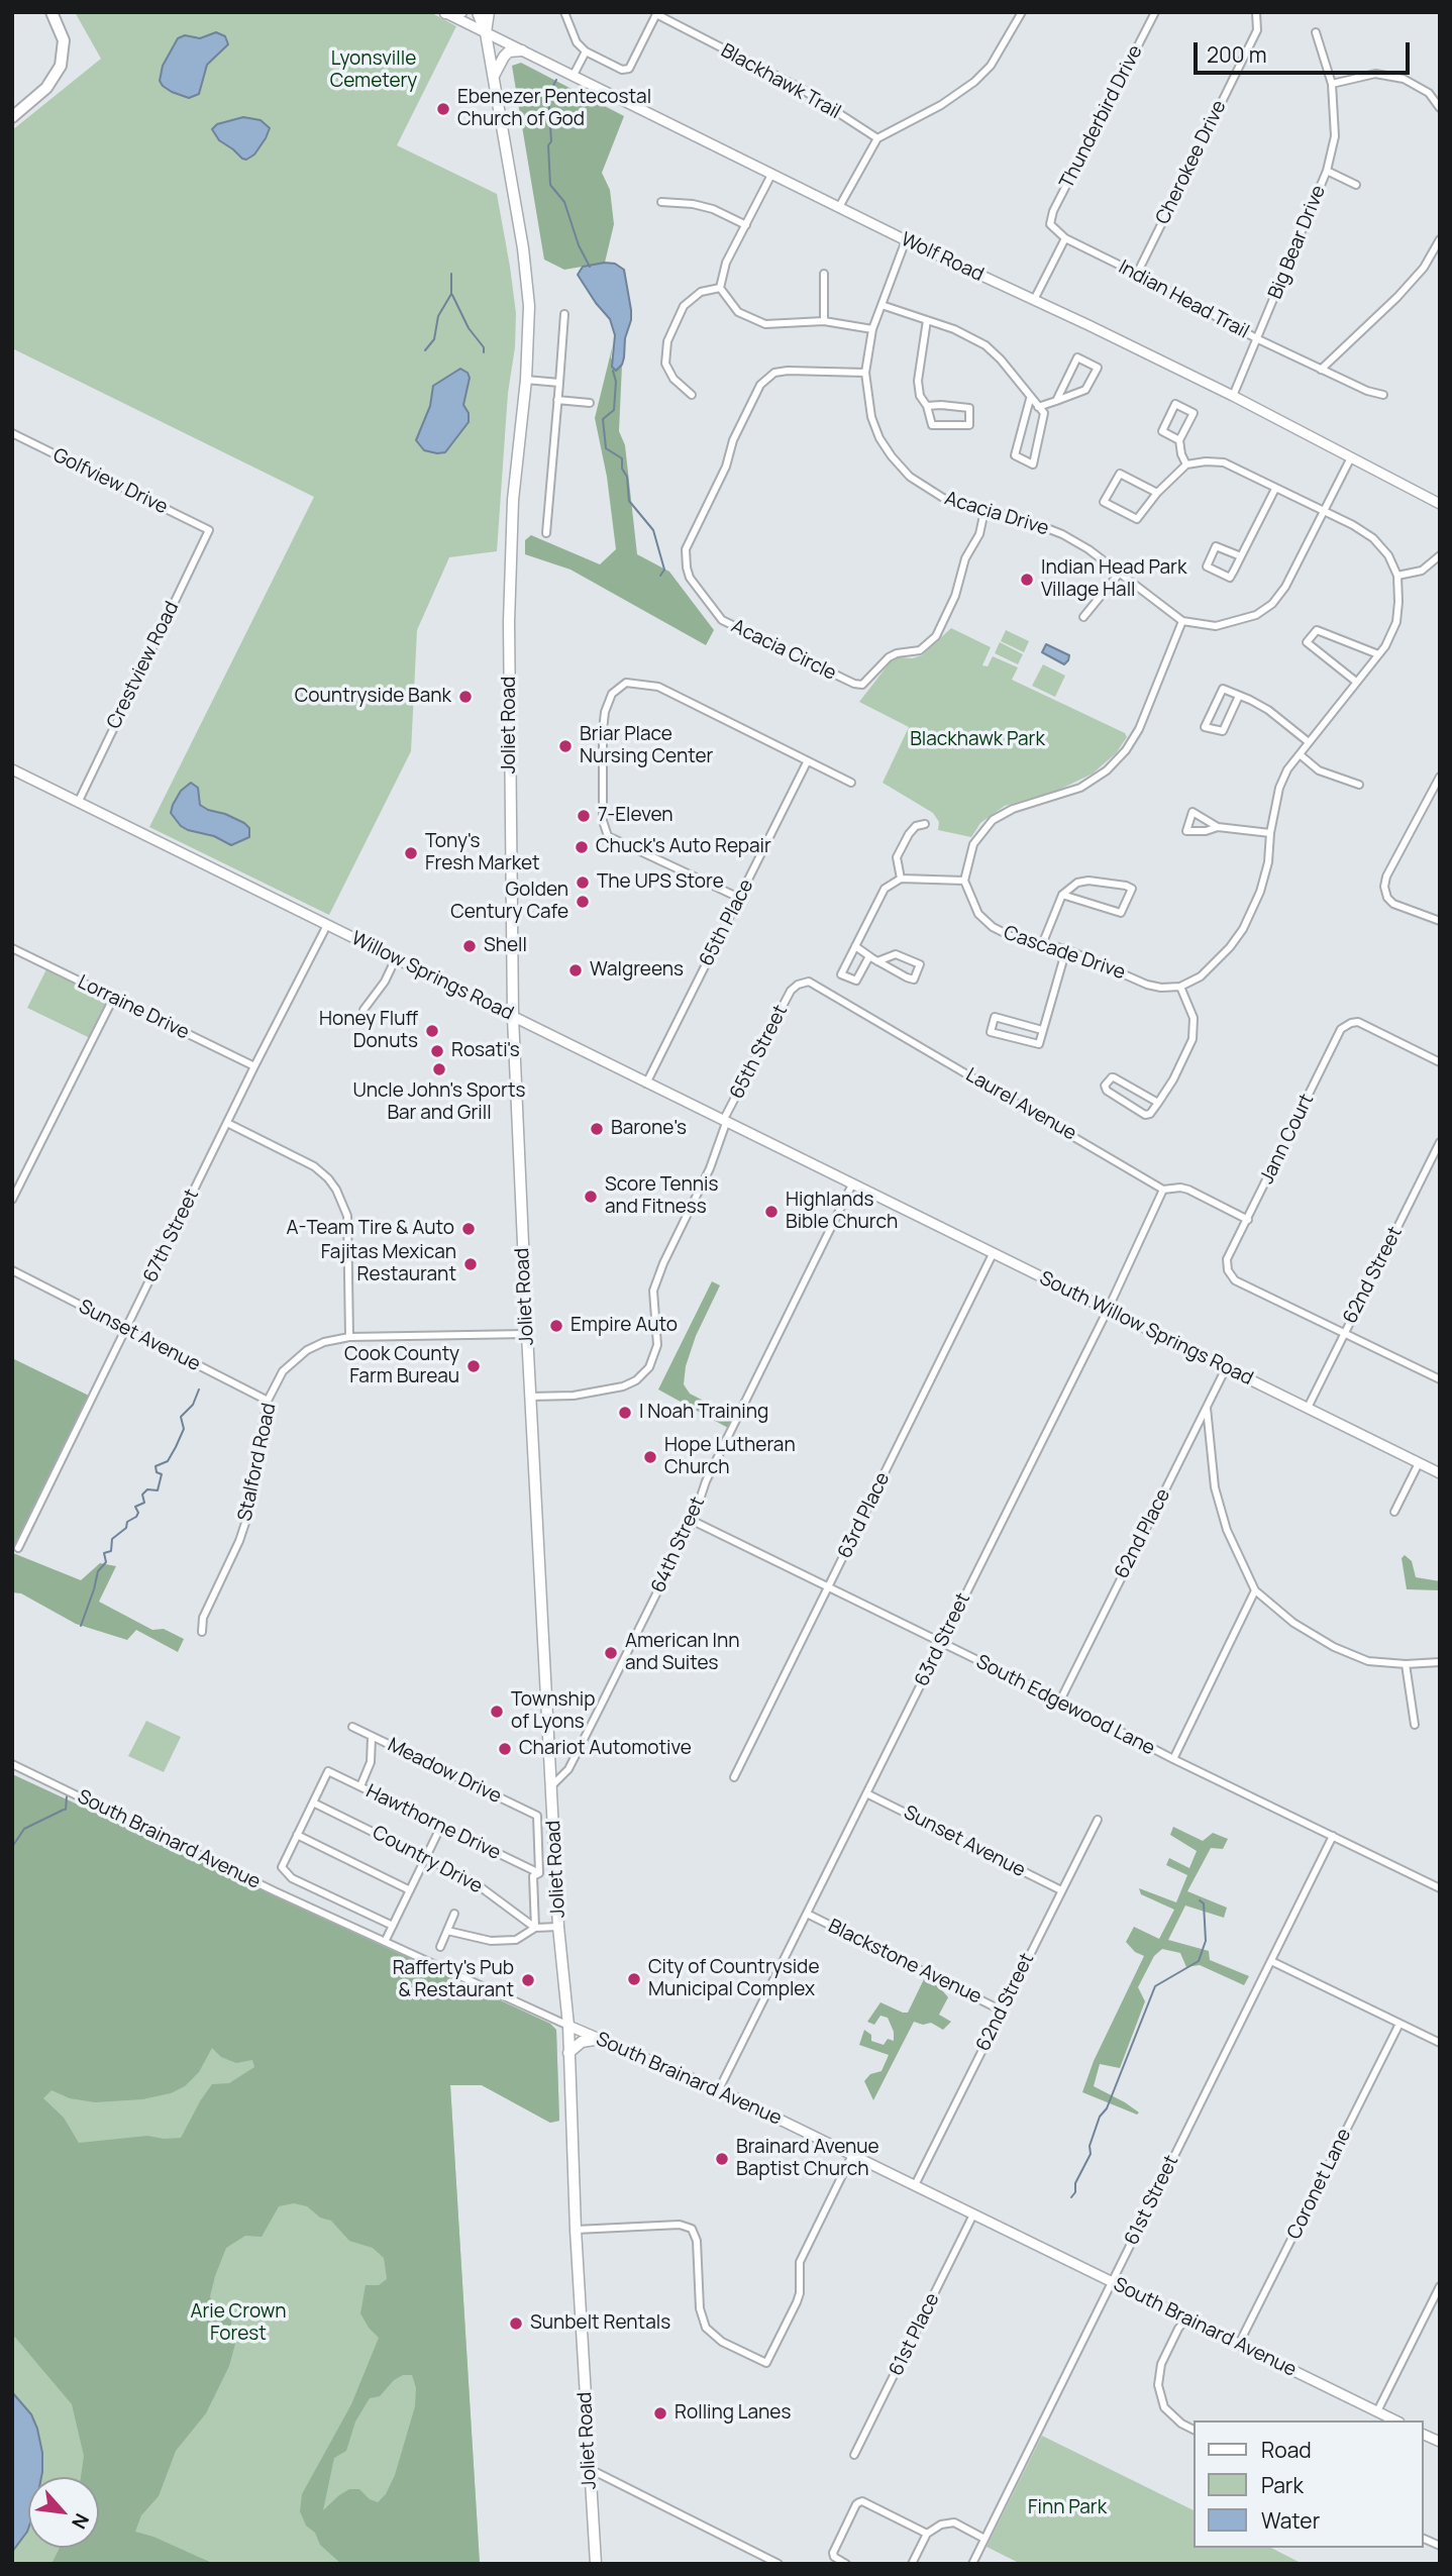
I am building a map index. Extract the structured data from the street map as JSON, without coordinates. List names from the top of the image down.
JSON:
{
  "streets": {
    "main road": ["Joliet Road"],
    "street": [
      "Blackhawk Trail",
      "Thunderbird Drive",
      "Cherokee Drive",
      "Big Bear Drive",
      "Wolf Road",
      "Indian Head Trail",
      "Golfview Drive",
      "Acacia Drive",
      "Acacia Circle",
      "Crestview Road",
      "65th Place",
      "Cascade Drive",
      "Willow Springs Road",
      "Lorraine Drive",
      "65th Street",
      "Laurel Avenue",
      "Jann Court",
      "67th Street",
      "62nd Street",
      "South Willow Springs Road",
      "Sunset Avenue",
      "Stalford Road",
      "63rd Place",
      "62nd Place",
      "64th Street",
      "63rd Street",
      "South Edgewood Lane",
      "Meadow Drive",
      "Hawthorne Drive",
      "South Brainard Avenue",
      "Country Drive",
      "Blackstone Avenue",
      "Coronet Lane",
      "61st Street",
      "61st Place"
    ]
  },
  "crossings": [
    ["Thunderbird Drive", "Indian Head Trail"],
    ["Cherokee Drive", "Indian Head Trail"],
    ["Big Bear Drive", "Wolf Road"],
    ["Big Bear Drive", "Indian Head Trail"],
    ["Wolf Road", "Acacia Drive"],
    ["Wolf Road", "Joliet Road"],
    ["Golfview Drive", "Crestview Road"],
    ["Acacia Drive", "Acacia Circle"],
    ["Crestview Road", "Willow Springs Road"],
    ["Joliet Road", "Willow Springs Road"],
    ["Joliet Road", "65th Street"],
    ["Joliet Road", "Stalford Road"],
    ["Joliet Road", "64th Street"],
    ["Joliet Road", "South Brainard Avenue"],
    ["65th Place", "Willow Springs Road"],
    ["Willow Springs Road", "65th Street"],
    ["Willow Springs Road", "67th Street"],
    ["Willow Springs Road", "South Willow Springs Road"],
    ["Willow Springs Road", "64th Street"],
    ["Lorraine Drive", "67th Street"],
    ["65th Street", "Laurel Avenue"],
    ["Laurel Avenue", "Jann Court"],
    ["Laurel Avenue", "63rd Street"],
    ["Jann Court", "62nd Street"],
    ["67th Street", "Sunset Avenue"],
    ["62nd Street", "South Willow Springs Road"],
    ["62nd Street", "Sunset Avenue"],
    ["62nd Street", "South Brainard Avenue"],
    ["62nd Street", "Blackstone Avenue"],
    ["South Willow Springs Road", "63rd Place"],
    ["South Willow Springs Road", "62nd Place"],
    ["South Willow Springs Road", "64th Street"],
    ["South Willow Springs Road", "63rd Street"],
    ["Sunset Avenue", "Stalford Road"],
    ["Sunset Avenue", "63rd Street"],
    ["63rd Place", "South Edgewood Lane"],
    ["62nd Place", "South Edgewood Lane"],
    ["64th Street", "South Edgewood Lane"],
    ["63rd Street", "South Edgewood Lane"],
    ["63rd Street", "South Brainard Avenue"],
    ["63rd Street", "Blackstone Avenue"],
    ["South Edgewood Lane", "61st Street"],
    ["Meadow Drive", "Hawthorne Drive"],
    ["Hawthorne Drive", "Country Drive"],
    ["South Brainard Avenue", "Coronet Lane"],
    ["South Brainard Avenue", "61st Street"],
    ["South Brainard Avenue", "61st Place"]
  ],
  "parks": [
    "Lyonsville Cemetery",
    "Blackhawk Park",
    "Arie Crown Forest",
    "Finn Park"
  ],
  "places": [
    "Ebenezer Pentecostal Church of God",
    "Indian Head Park Village Hall",
    "Countryside Bank",
    "Briar Place Nursing Center",
    "7-Eleven",
    "Chuck's Auto Repair",
    "Tony's Fresh Market",
    "The UPS Store",
    "Golden Century Cafe",
    "Shell",
    "Walgreens",
    "Honey Fluff Donuts",
    "Rosati's",
    "Uncle John's Sports Bar and Grill",
    "Barone's",
    "Score Tennis and Fitness",
    "Highlands Bible Church",
    "A-Team Tire & Auto",
    "Fajitas Mexican Restaurant",
    "Empire Auto",
    "Cook County Farm Bureau",
    "I Noah Training",
    "Hope Lutheran Church",
    "American Inn and Suites",
    "Township of Lyons",
    "Chariot Automotive",
    "City of Countryside Municipal Complex",
    "Rafferty's Pub & Restaurant",
    "Brainard Avenue Baptist Church",
    "Sunbelt Rentals",
    "Rolling Lanes"
  ],
  "legend": ["Road", "Park", "Water"],
  "scale_bar": "200 m",
  "north": "bottom right"
}
